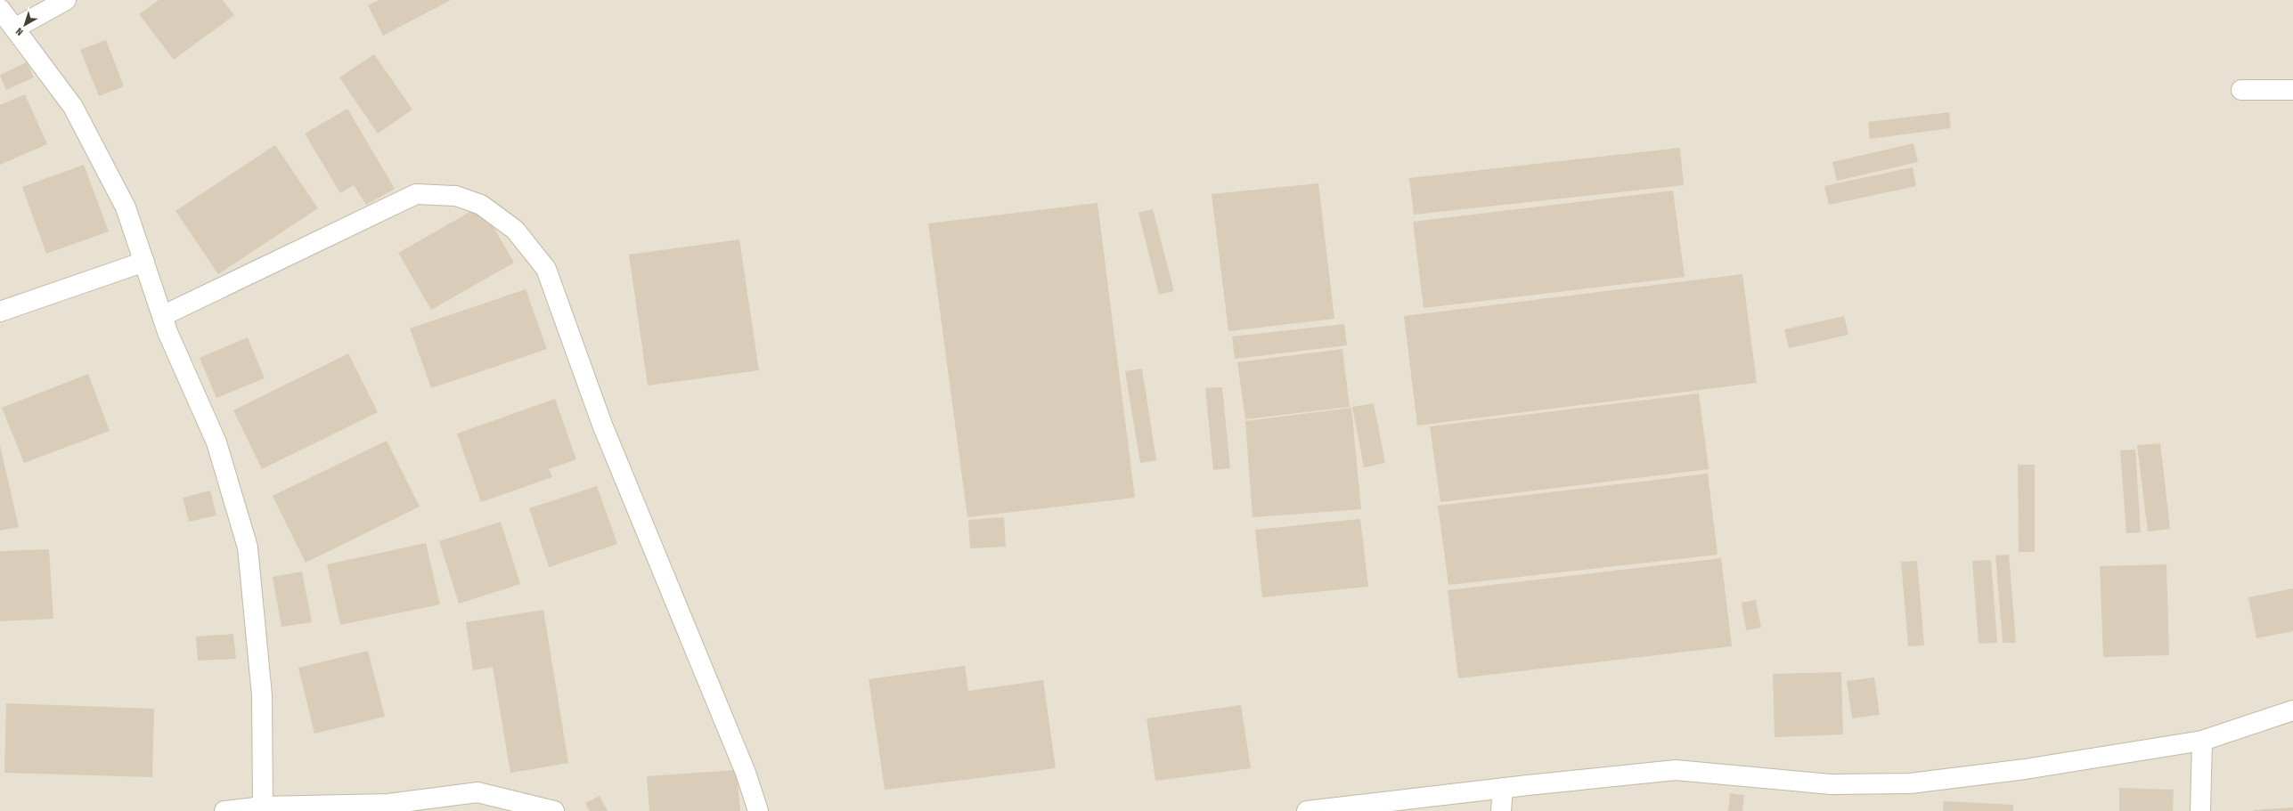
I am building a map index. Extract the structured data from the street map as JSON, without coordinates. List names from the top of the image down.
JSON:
{
  "north": "bottom left"
}
